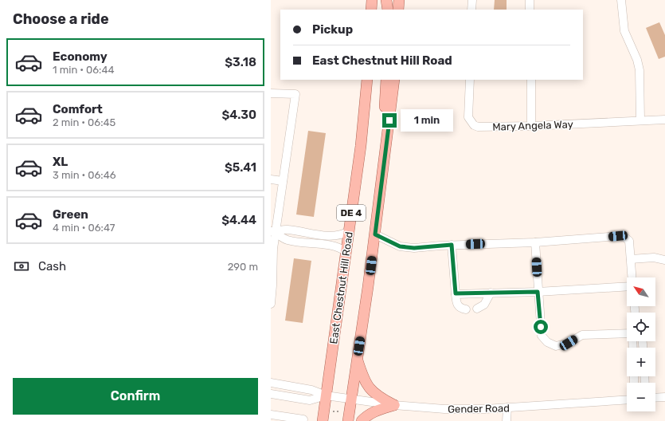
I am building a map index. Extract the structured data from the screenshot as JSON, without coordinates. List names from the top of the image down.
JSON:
{
  "streets": {
    "main road": ["DE 4", "East Chestnut Hill Road"],
    "street": ["Mary Angela Way", "Gender Road"]
  },
  "crossings": [
    ["DE 4", "Gender Road"],
    ["East Chestnut Hill Road", "Gender Road"]
  ],
  "north": "top left",
  "page": {
    "heading": "Choose a ride",
    "banner": ["Pickup", "East Chestnut Hill Road"],
    "list": [
      {
        "name": "Economy",
        "note": "1 min · 06:44",
        "value": "$3.18"
      },
      {
        "name": "Comfort",
        "note": "2 min · 06:45",
        "value": "$4.30"
      },
      {
        "name": "XL",
        "note": "3 min · 06:46",
        "value": "$5.41"
      },
      {
        "name": "Green",
        "note": "4 min · 06:47",
        "value": "$4.44"
      }
    ],
    "bubble": "1 min",
    "pay": ["Cash", "290 m"],
    "map_buttons": ["+", "−"],
    "buttons": "Confirm"
  }
}
